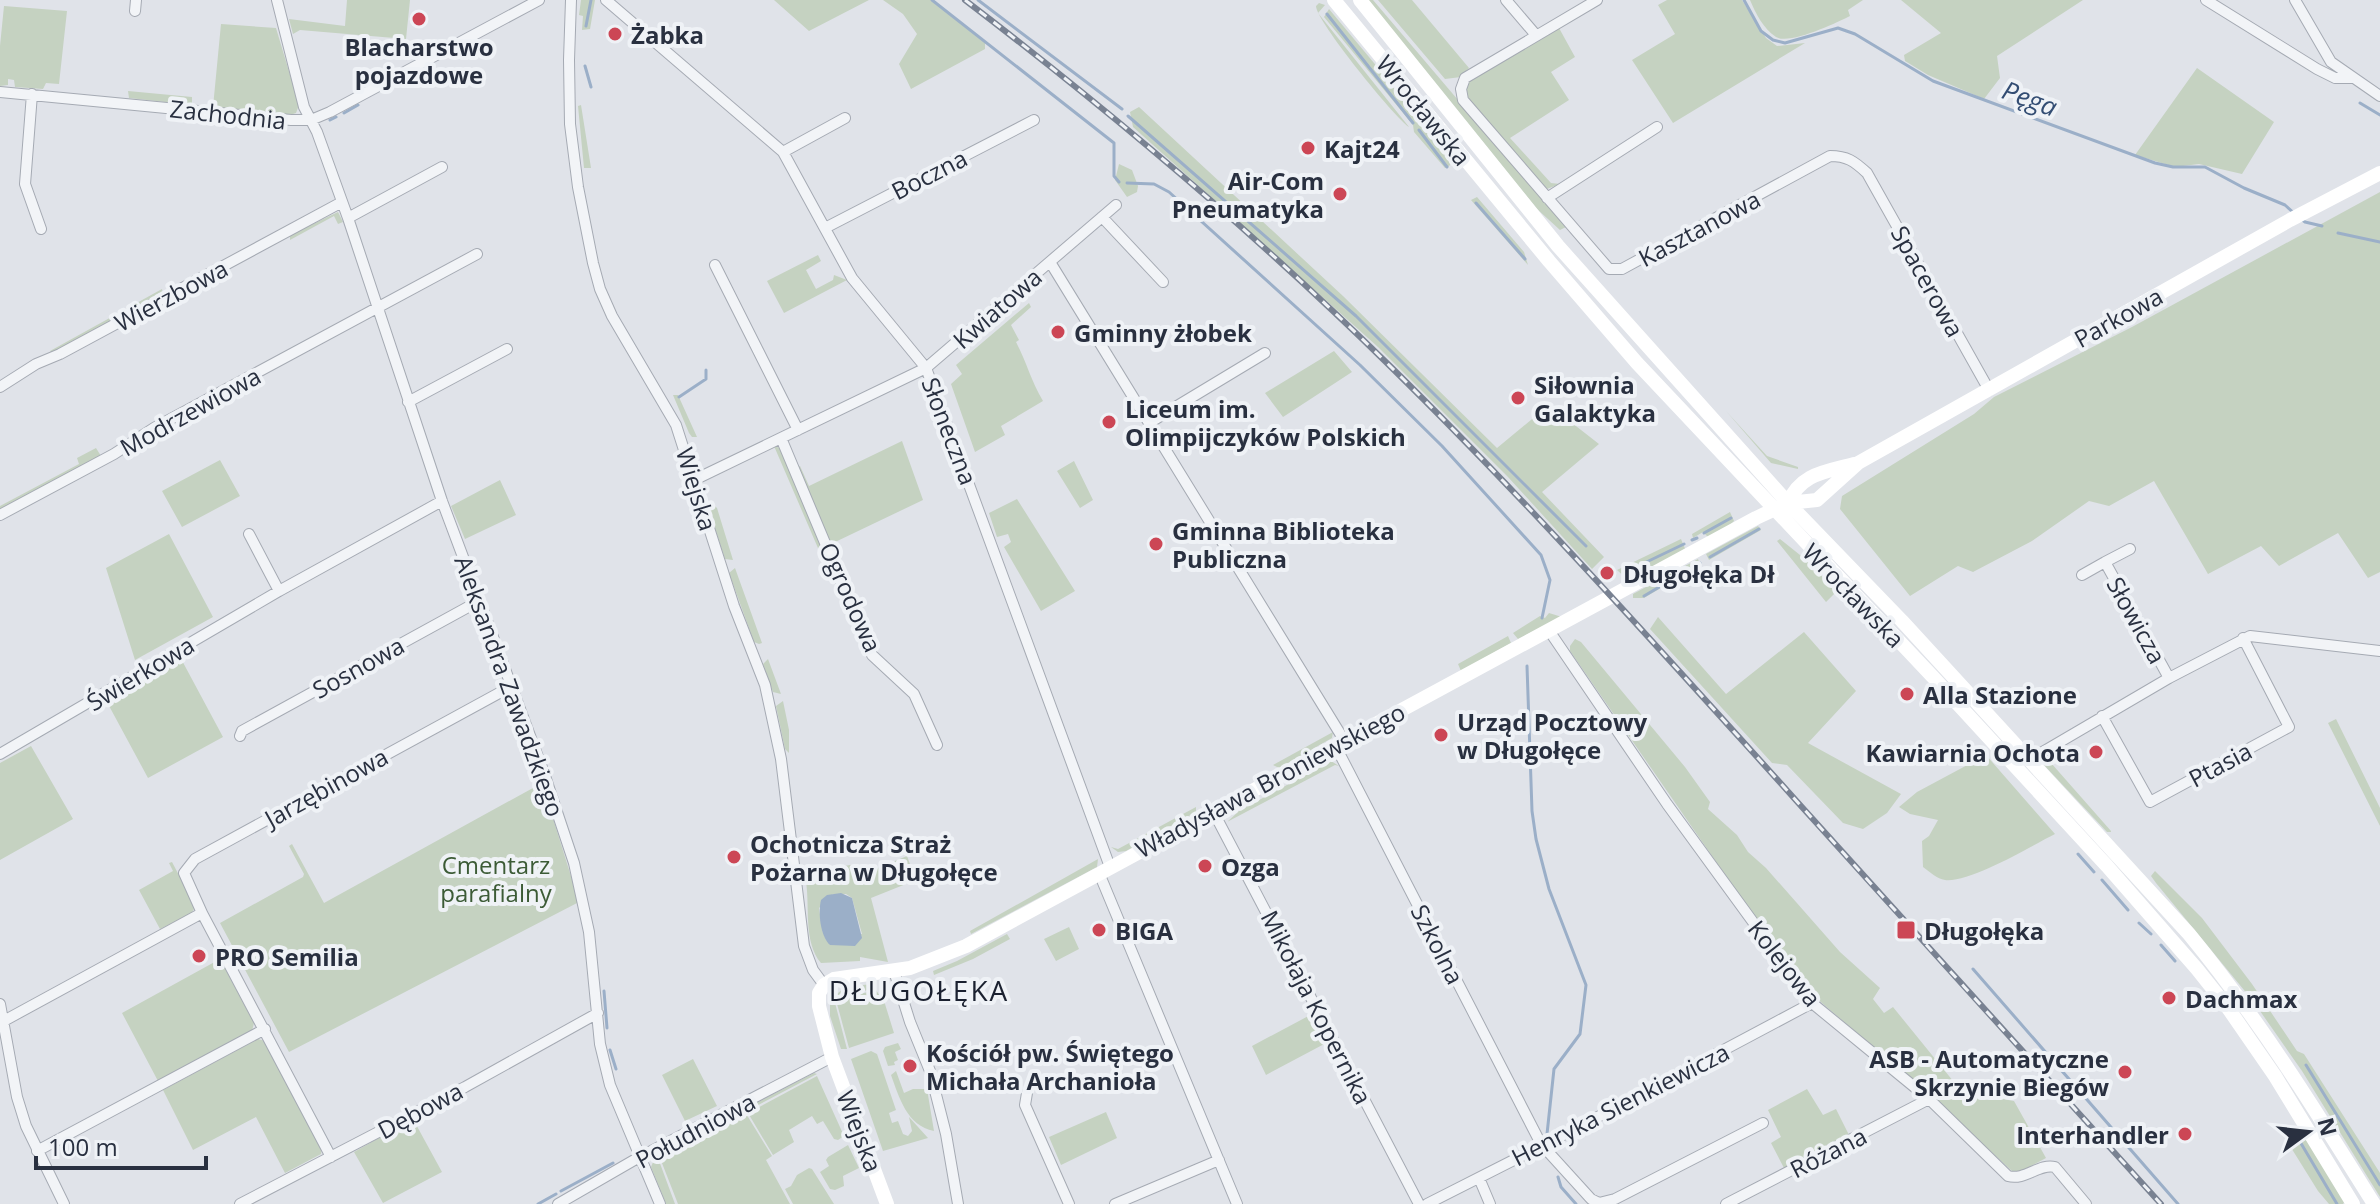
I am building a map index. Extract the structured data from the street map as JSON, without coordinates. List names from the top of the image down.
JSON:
{
  "streets": {
    "main road": [
      "Wrocławska",
      "Parkowa",
      "Wiejska",
      "Władysława Broniewskiego"
    ],
    "street": [
      "Zachodnia",
      "Boczna",
      "Kasztanowa",
      "Spacerowa",
      "Wierzbowa",
      "Kwiatowa",
      "Modrzewiowa",
      "Słoneczna",
      "Ogrodowa",
      "Słowicza",
      "Sosnowa",
      "Świerkowa",
      "Aleksandra Zawadzkiego",
      "Ptasia",
      "Jarzębinowa",
      "Szkolna",
      "Kolejowa",
      "Mikołaja Kopernika",
      "Henryka Sienkiewicza",
      "Dębowa",
      "Południowa",
      "Różana"
    ]
  },
  "crossings": [
    ["Wrocławska", "Parkowa"],
    ["Wrocławska", "Władysława Broniewskiego"],
    ["Zachodnia", "Aleksandra Zawadzkiego"],
    ["Boczna", "Słoneczna"],
    ["Kasztanowa", "Spacerowa"],
    ["Spacerowa", "Parkowa"],
    ["Wierzbowa", "Aleksandra Zawadzkiego"],
    ["Kwiatowa", "Słoneczna"],
    ["Kwiatowa", "Wiejska"],
    ["Kwiatowa", "Ogrodowa"],
    ["Kwiatowa", "Szkolna"],
    ["Parkowa", "Władysława Broniewskiego"],
    ["Modrzewiowa", "Aleksandra Zawadzkiego"],
    ["Słoneczna", "Władysława Broniewskiego"],
    ["Wiejska", "Władysława Broniewskiego"],
    ["Wiejska", "Południowa"],
    ["Sosnowa", "Aleksandra Zawadzkiego"],
    ["Świerkowa", "Aleksandra Zawadzkiego"],
    ["Aleksandra Zawadzkiego", "Jarzębinowa"],
    ["Aleksandra Zawadzkiego", "Dębowa"],
    ["Aleksandra Zawadzkiego", "Południowa"],
    ["Władysława Broniewskiego", "Szkolna"],
    ["Władysława Broniewskiego", "Kolejowa"],
    ["Władysława Broniewskiego", "Mikołaja Kopernika"],
    ["Jarzębinowa", "Dębowa"],
    ["Szkolna", "Henryka Sienkiewicza"],
    ["Kolejowa", "Henryka Sienkiewicza"],
    ["Kolejowa", "Różana"]
  ],
  "districts": ["DŁUGOŁĘKA"],
  "water": ["Pęga"],
  "parks": ["Cmentarz parafialny"],
  "places": {
    "other": [
      "Blacharstwo pojazdowe",
      "Żabka",
      "Kajt24",
      "Air-Com Pneumatyka",
      "Gminny żłobek",
      "Siłownia Galaktyka",
      "Liceum im. Olimpijczyków Polskich",
      "Gminna Biblioteka Publiczna",
      "Długołęka Dł",
      "Alla Stazione",
      "Urząd Pocztowy w Długołęce",
      "Kawiarnia Ochota",
      "Ochotnicza Straż Pożarna w Długołęce",
      "Ozga",
      "BIGA",
      "PRO Semilia",
      "Dachmax",
      "Kościół pw. Świętego Michała Archanioła",
      "ASB - Automatyczne Skrzynie Biegów",
      "Interhandler"
    ],
    "transit": ["Długołęka"]
  },
  "scale_bar": "100 m",
  "north": "right"
}
